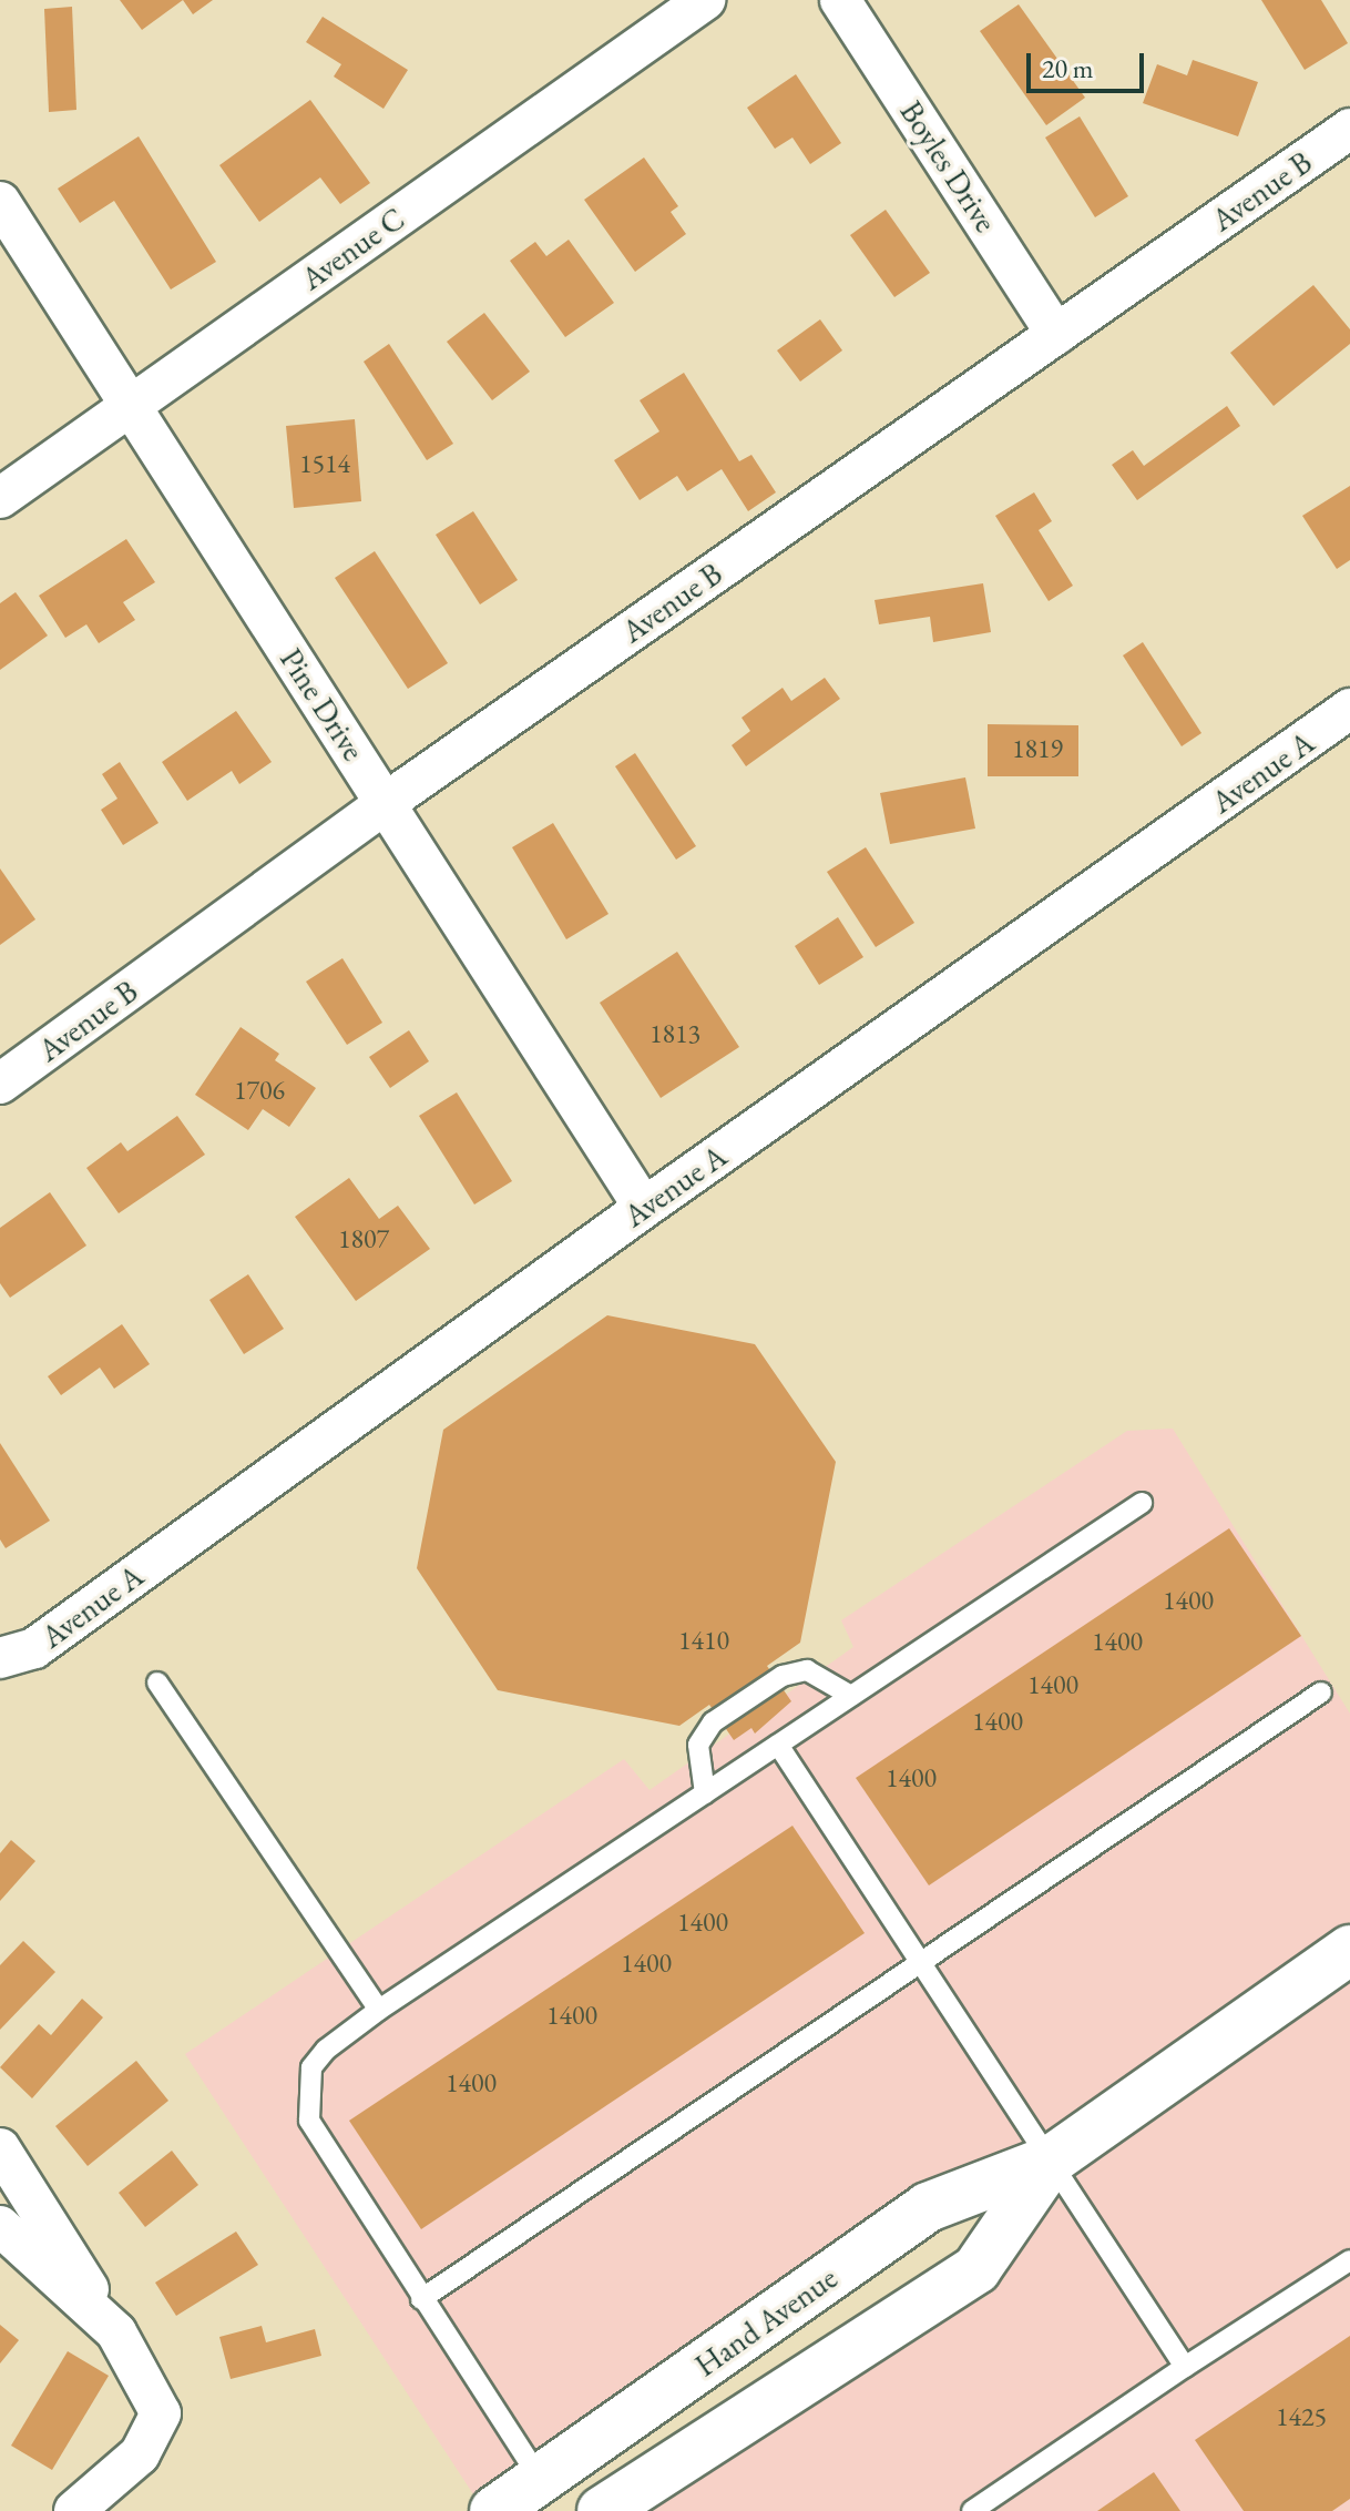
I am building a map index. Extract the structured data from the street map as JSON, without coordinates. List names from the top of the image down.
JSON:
{
  "streets": {
    "street": [
      "Boyles Drive",
      "Avenue B",
      "Avenue C",
      "Pine Drive",
      "Avenue A",
      "Hand Avenue"
    ]
  },
  "crossings": [
    ["Boyles Drive", "Avenue B"],
    ["Avenue B", "Pine Drive"],
    ["Avenue C", "Pine Drive"],
    ["Pine Drive", "Avenue A"]
  ],
  "house_numbers": [
    "1514",
    "1819",
    "1813",
    "1706",
    "1807",
    "1400",
    "1410",
    "1400",
    "1400",
    "1400",
    "1400",
    "1400",
    "1400",
    "1400",
    "1400",
    "1425"
  ],
  "scale_bar": "20 m"
}
